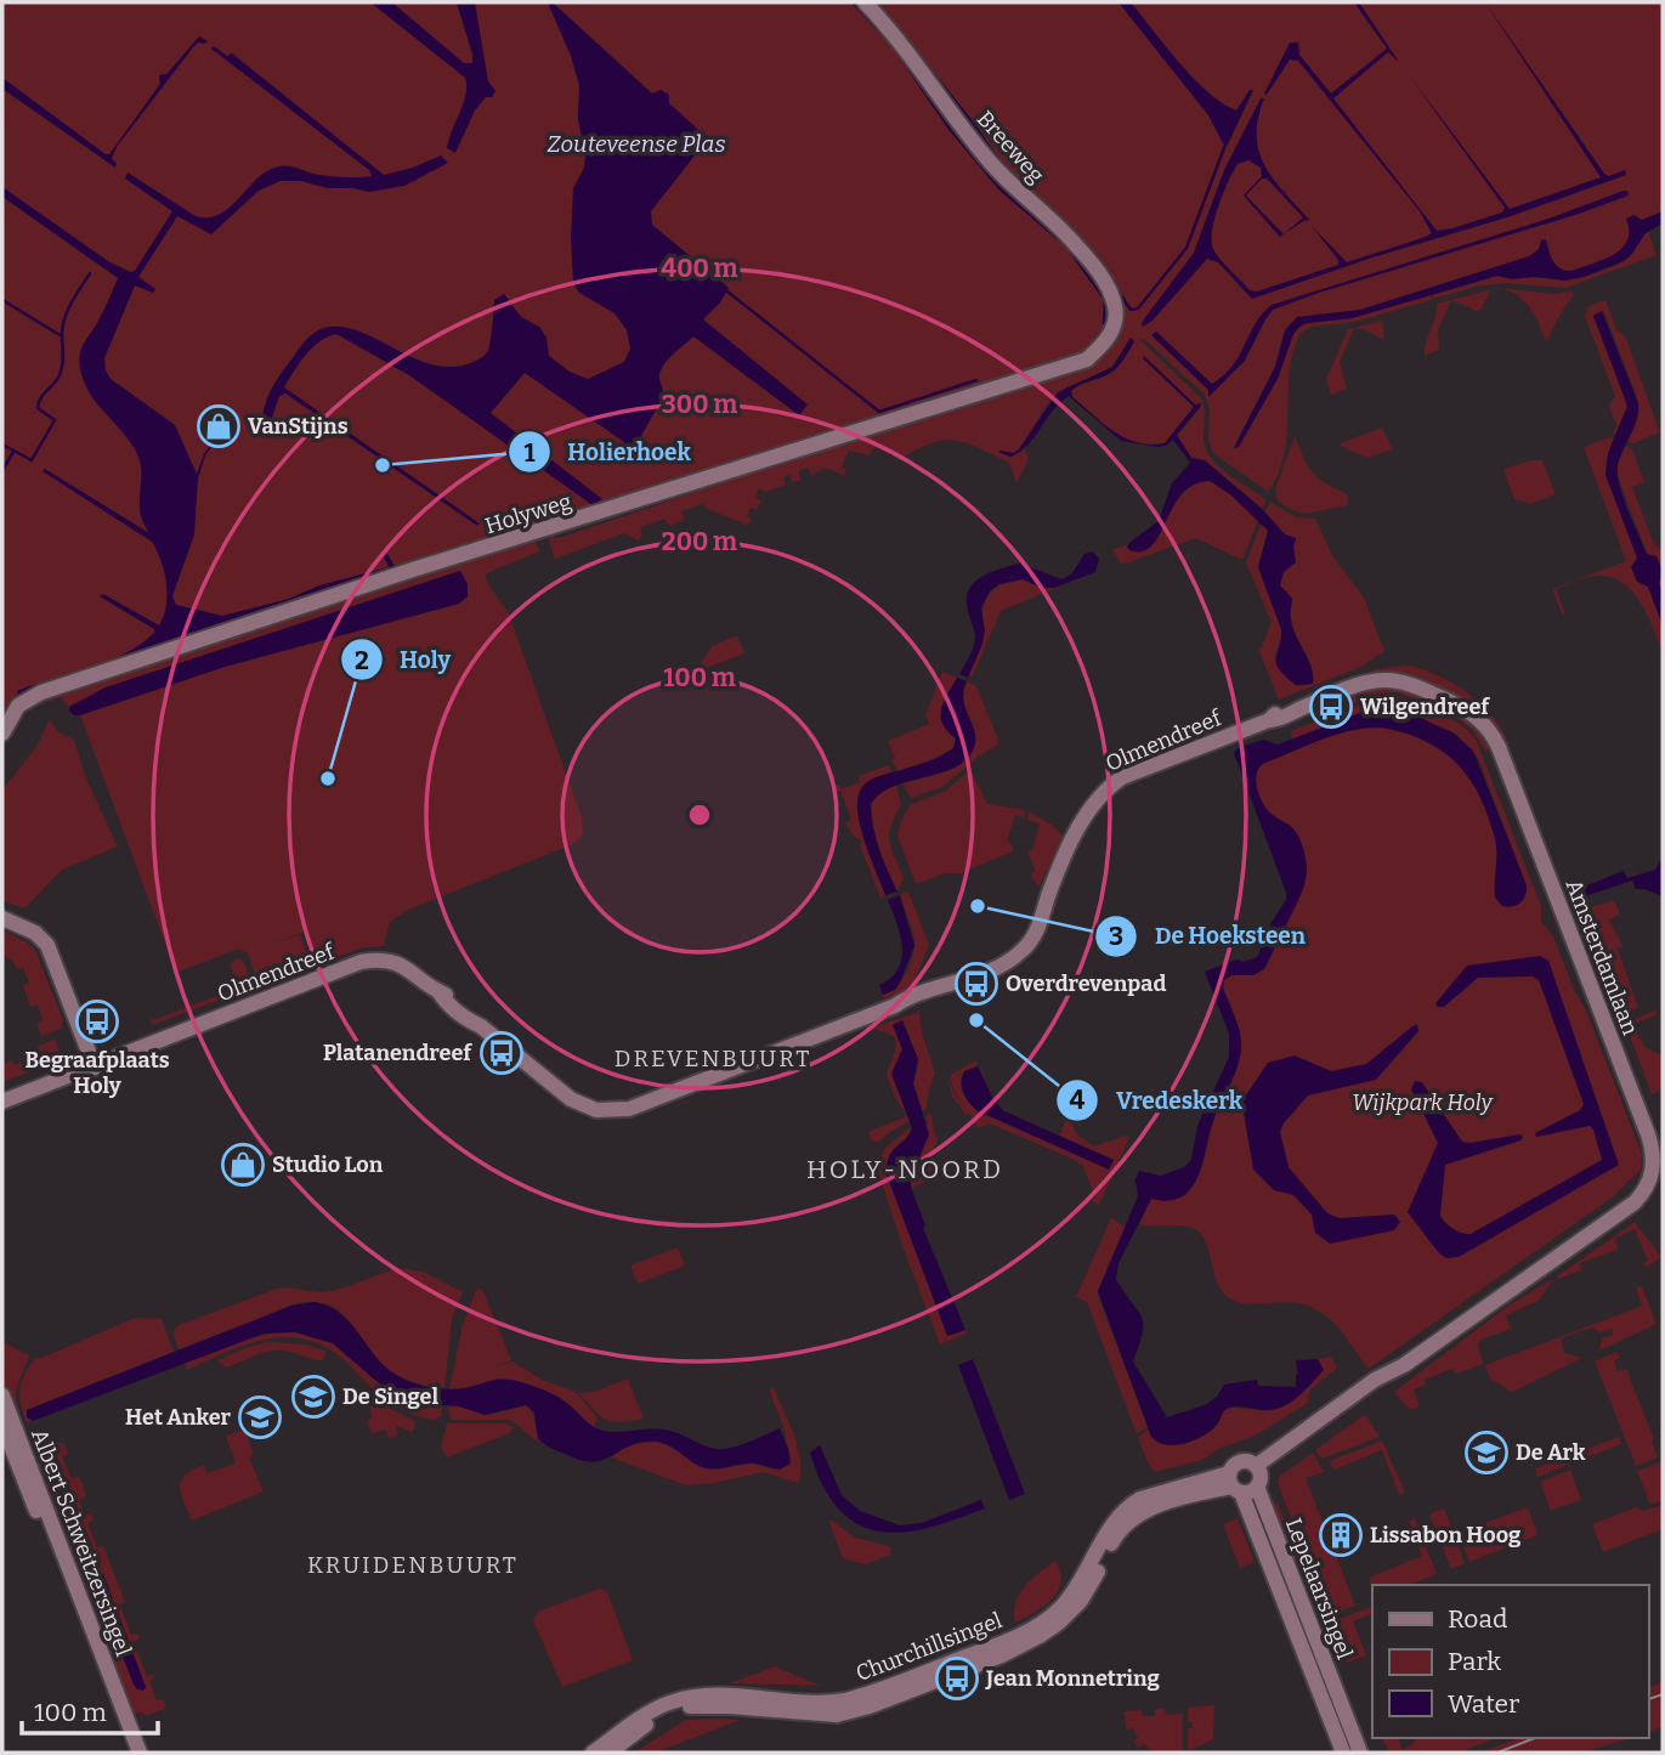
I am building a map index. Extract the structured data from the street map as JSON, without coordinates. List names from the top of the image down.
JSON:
{
  "streets": {
    "street": [
      "Breeweg",
      "Holyweg",
      "Olmendreef",
      "Amsterdamlaan",
      "Albert Schweitzersingel",
      "Lepelaarsingel",
      "Churchillsingel"
    ]
  },
  "crossings": [
    ["Breeweg", "Holyweg"],
    ["Olmendreef", "Amsterdamlaan"],
    ["Amsterdamlaan", "Lepelaarsingel"],
    ["Amsterdamlaan", "Churchillsingel"],
    ["Lepelaarsingel", "Churchillsingel"]
  ],
  "districts": ["DREVENBUURT", "HOLY-NOORD", "KRUIDENBUURT"],
  "water": ["Zouteveense Plas"],
  "parks": ["Wijkpark Holy"],
  "places": {
    "shop": ["VanStijns", "Studio Lon"],
    "other": [
      "Holierhoek",
      "Holy",
      "De Hoeksteen",
      "Vredeskerk"
    ],
    "bus stop": [
      "Wilgendreef",
      "Overdrevenpad",
      "Begraafplaats Holy",
      "Platanendreef",
      "Jean Monnetring"
    ],
    "school or university": ["De Singel", "Het Anker", "De Ark"],
    "building": ["Lissabon Hoog"]
  },
  "legend": ["Road", "Park", "Water"],
  "scale_bar": "100 m",
  "rings": [
    "400 m",
    "300 m",
    "200 m",
    "100 m"
  ]
}
